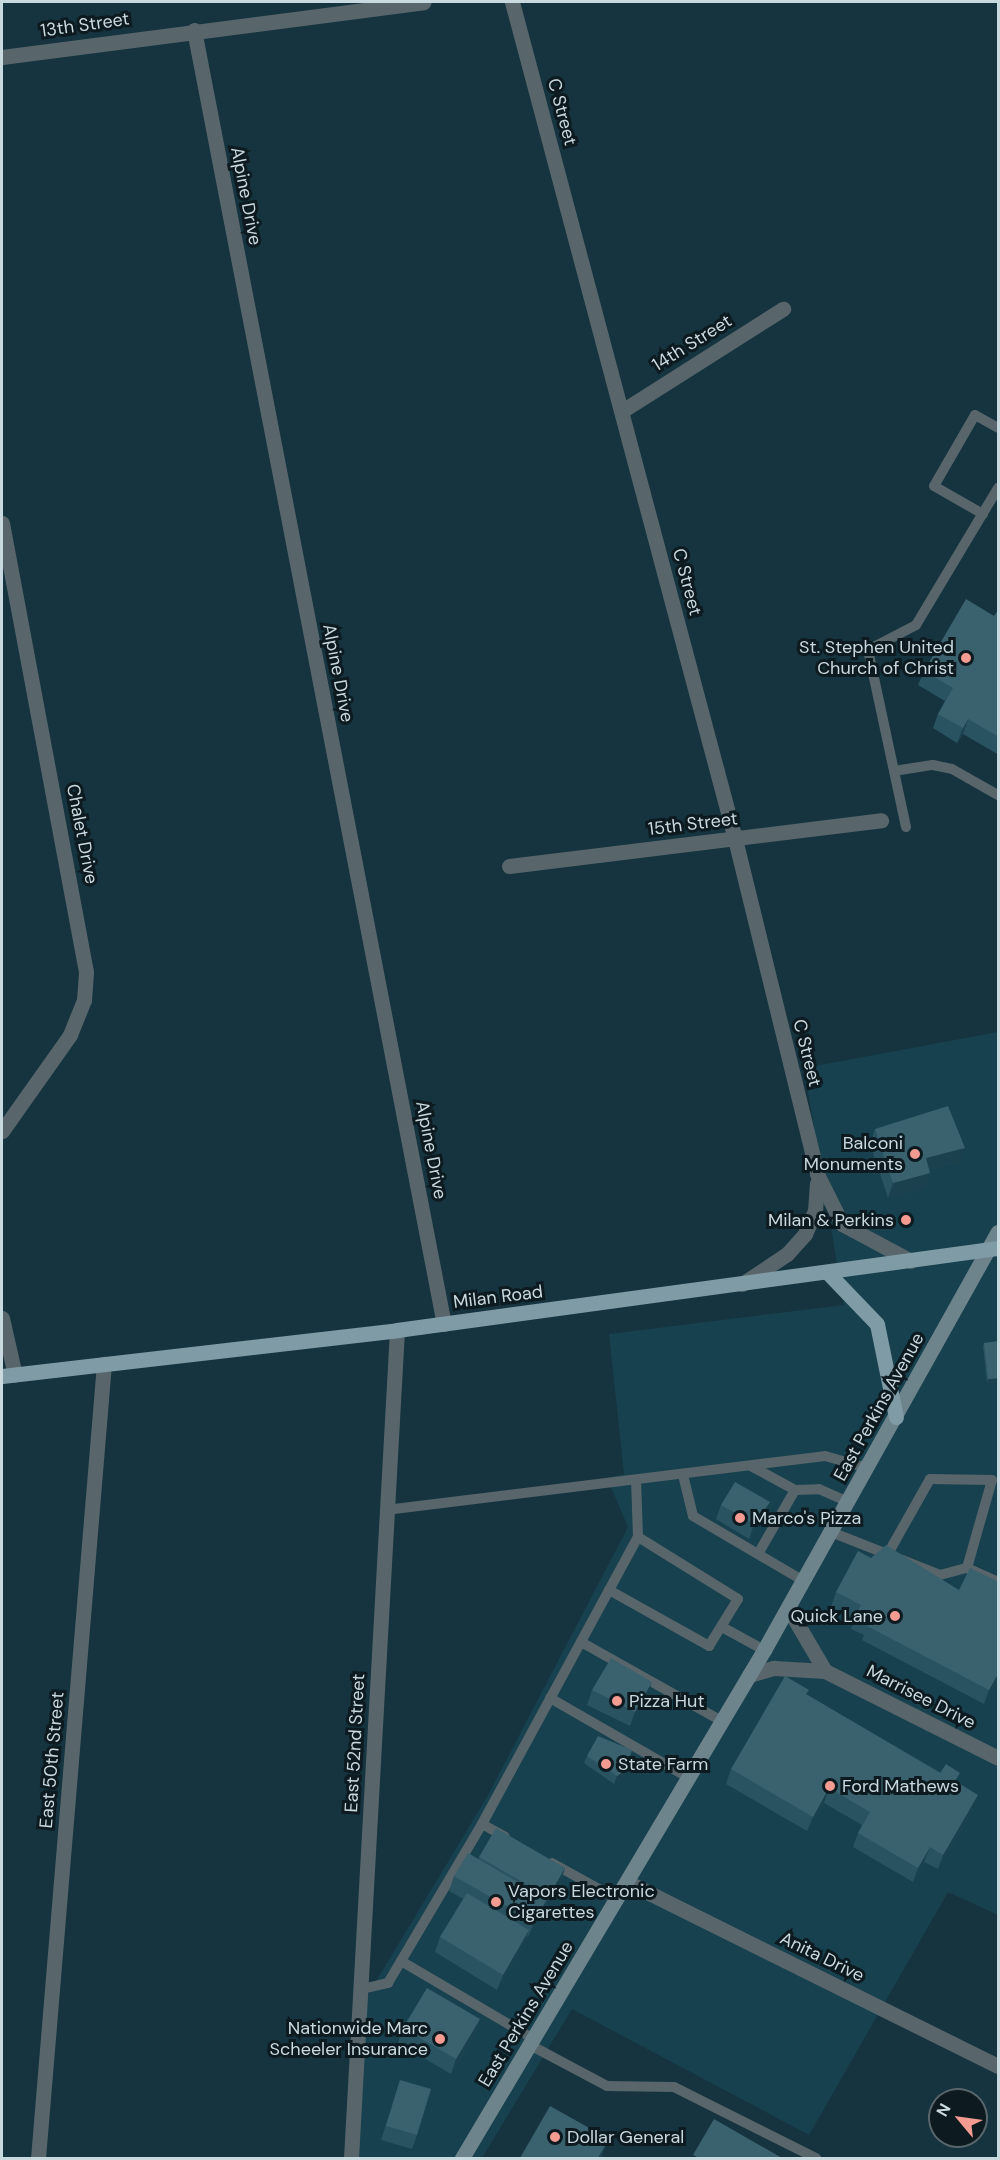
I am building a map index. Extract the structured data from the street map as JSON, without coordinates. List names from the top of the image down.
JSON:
{
  "streets": {
    "main road": ["Milan Road", "East Perkins Avenue"],
    "street": [
      "13th Street",
      "C Street",
      "Alpine Drive",
      "14th Street",
      "15th Street",
      "Chalet Drive",
      "Marrisee Drive",
      "East 52nd Street",
      "East 50th Street",
      "Anita Drive"
    ]
  },
  "crossings": [
    ["13th Street", "Alpine Drive"],
    ["C Street", "14th Street"],
    ["C Street", "15th Street"],
    ["C Street", "Milan Road"],
    ["Alpine Drive", "Milan Road"],
    ["Milan Road", "East Perkins Avenue"],
    ["Milan Road", "East 52nd Street"],
    ["Milan Road", "East 50th Street"],
    ["East Perkins Avenue", "Marrisee Drive"],
    ["East Perkins Avenue", "Anita Drive"]
  ],
  "places": [
    "St. Stephen United Church of Christ",
    "Balconi Monuments",
    "Milan & Perkins",
    "Marco's Pizza",
    "Quick Lane",
    "Pizza Hut",
    "State Farm",
    "Ford Mathews",
    "Vapors Electronic Cigarettes",
    "Nationwide Marc Scheeler Insurance",
    "Dollar General"
  ],
  "north": "top left"
}
